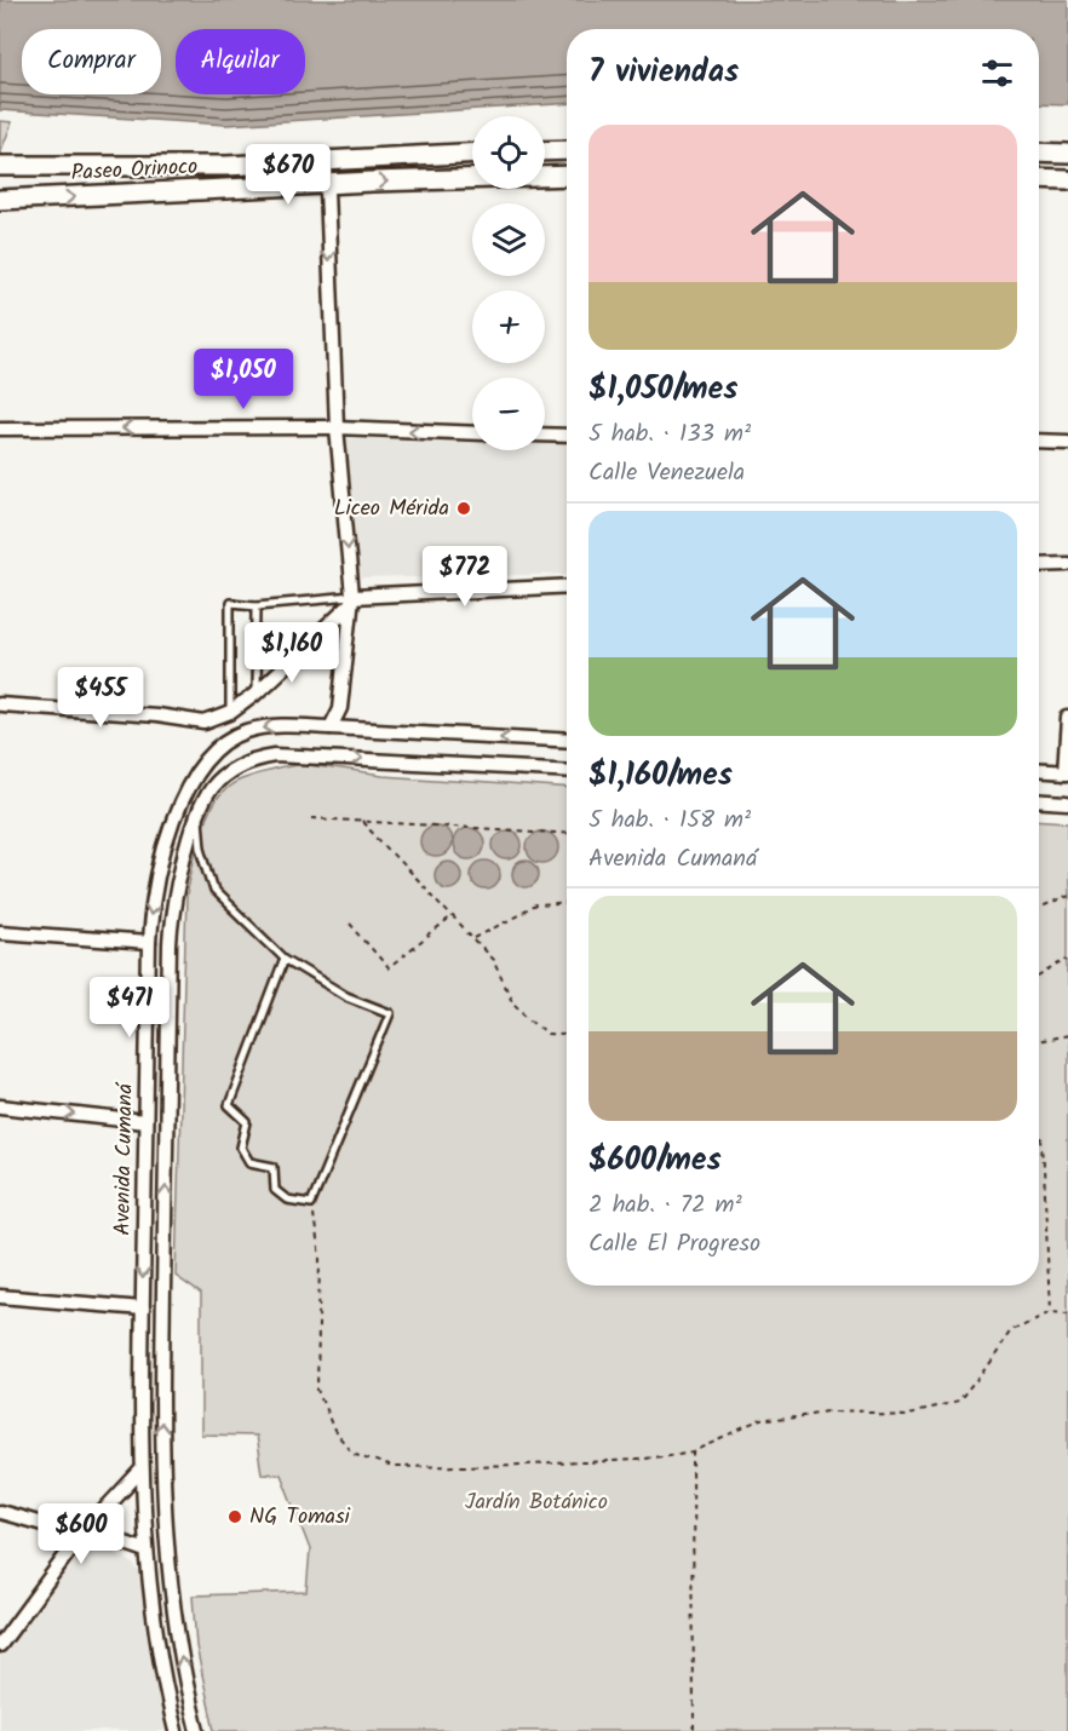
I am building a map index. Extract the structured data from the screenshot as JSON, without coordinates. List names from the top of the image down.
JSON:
{
  "streets": {
    "street": ["Paseo Orinoco", "Avenida Cumaná"]
  },
  "parks": ["Jardín Botánico"],
  "places": ["Liceo Mérida", "NG Tomasi"],
  "page": {
    "chip": ["Comprar", "Alquilar"],
    "heading": "7 viviendas",
    "map_buttons": ["+", "−"],
    "list": [
      {
        "name": "$1,050/mes",
        "note": "5 hab. · 133 m² · Calle Venezuela"
      },
      {
        "name": "$1,160/mes",
        "note": "5 hab. · 158 m² · Avenida Cumaná"
      },
      {
        "name": "$600/mes",
        "note": "2 hab. · 72 m² · Calle El Progreso"
      }
    ],
    "price": [
      "$670",
      "$1,050",
      "$772",
      "$1,160",
      "$455",
      "$471",
      "$600"
    ]
  }
}
